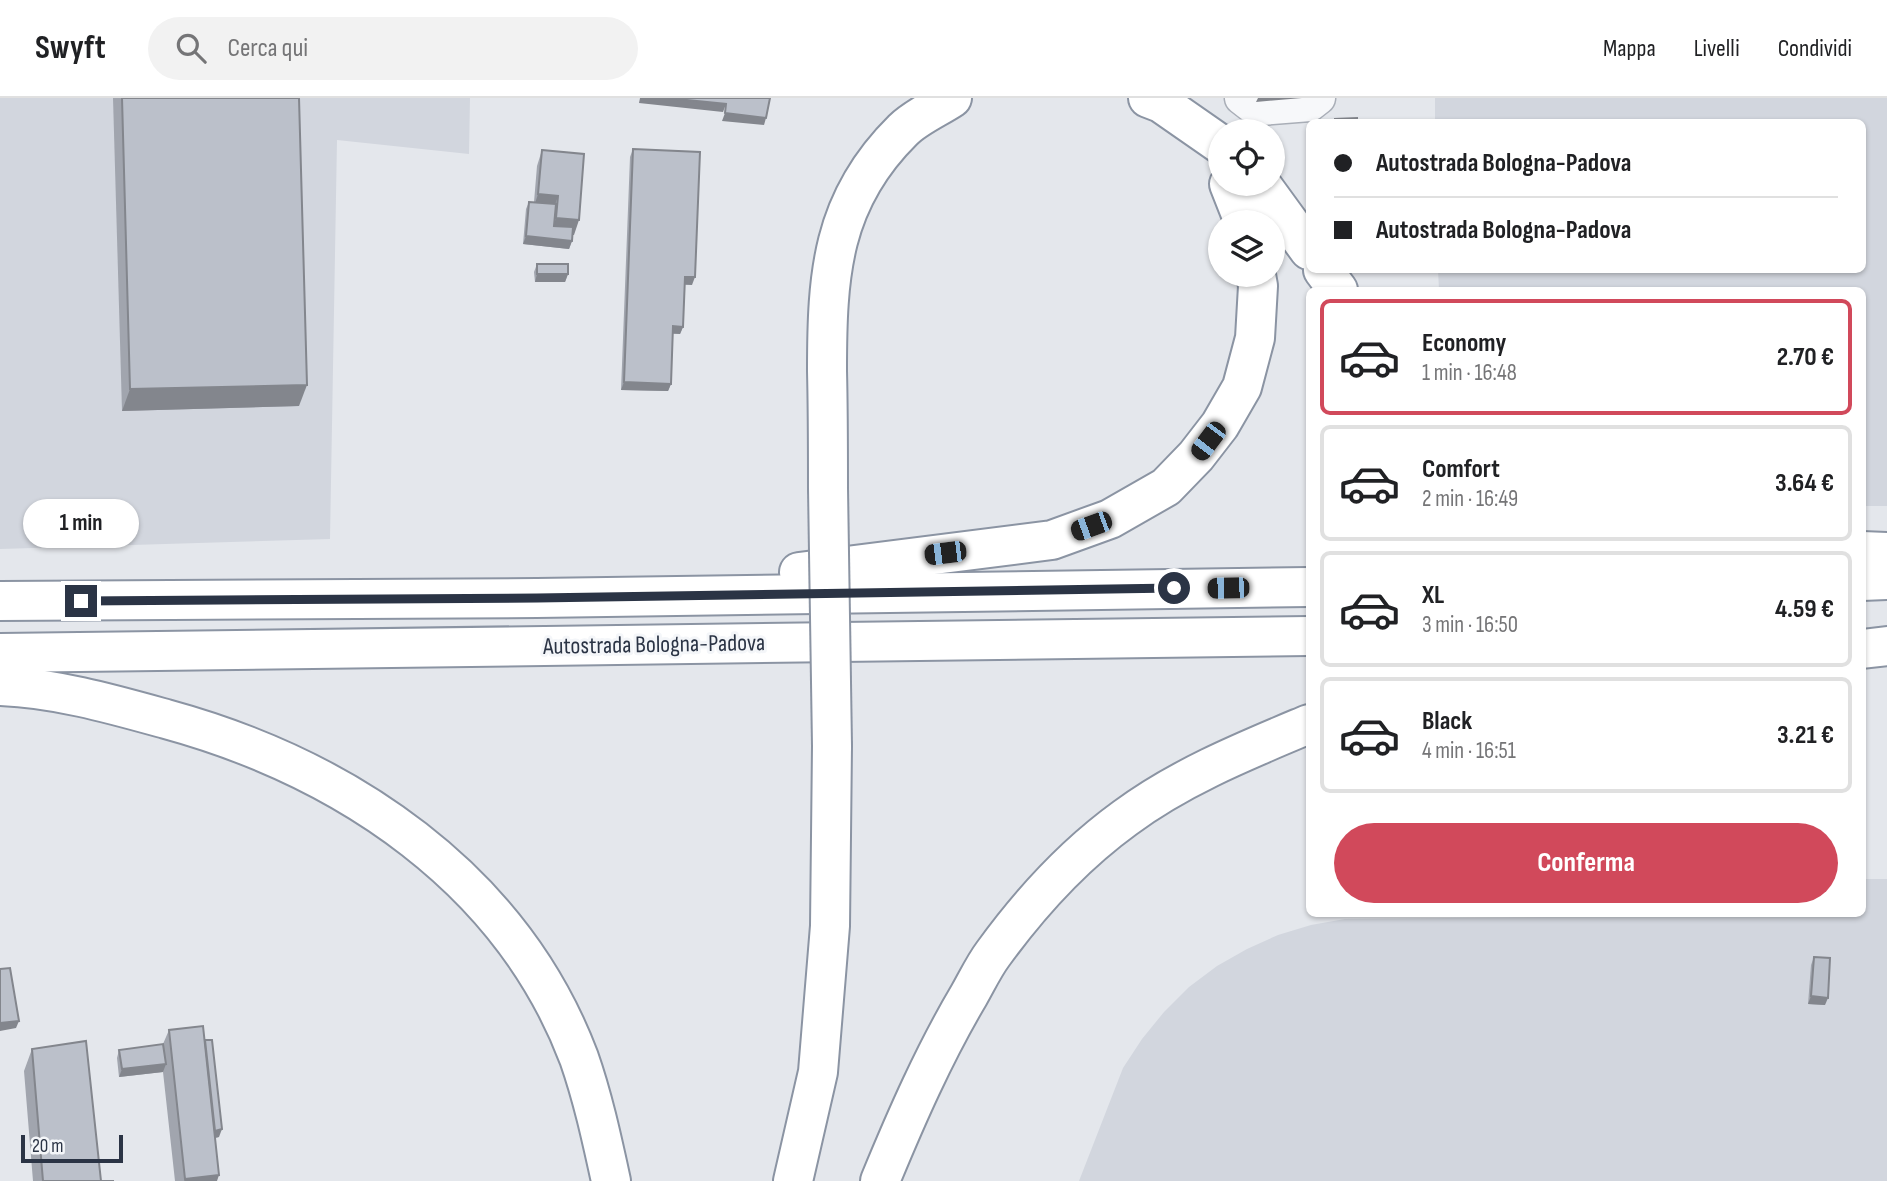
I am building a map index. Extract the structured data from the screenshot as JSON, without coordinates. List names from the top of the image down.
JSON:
{
  "streets": {
    "highway": ["Autostrada Bologna-Padova"]
  },
  "scale_bar": "20 m",
  "page": {
    "header": "Swyft",
    "search": "Cerca qui",
    "nav": ["Mappa", "Livelli", "Condividi"],
    "banner": ["Autostrada Bologna-Padova", "Autostrada Bologna-Padova"],
    "list": [
      {
        "name": "Economy",
        "note": "1 min · 16:48",
        "value": "2.70 €"
      },
      {
        "name": "Comfort",
        "note": "2 min · 16:49",
        "value": "3.64 €"
      },
      {
        "name": "XL",
        "note": "3 min · 16:50",
        "value": "4.59 €"
      },
      {
        "name": "Black",
        "note": "4 min · 16:51",
        "value": "3.21 €"
      }
    ],
    "bubble": "1 min",
    "buttons": "Conferma",
    "scale": "20 m"
  }
}
